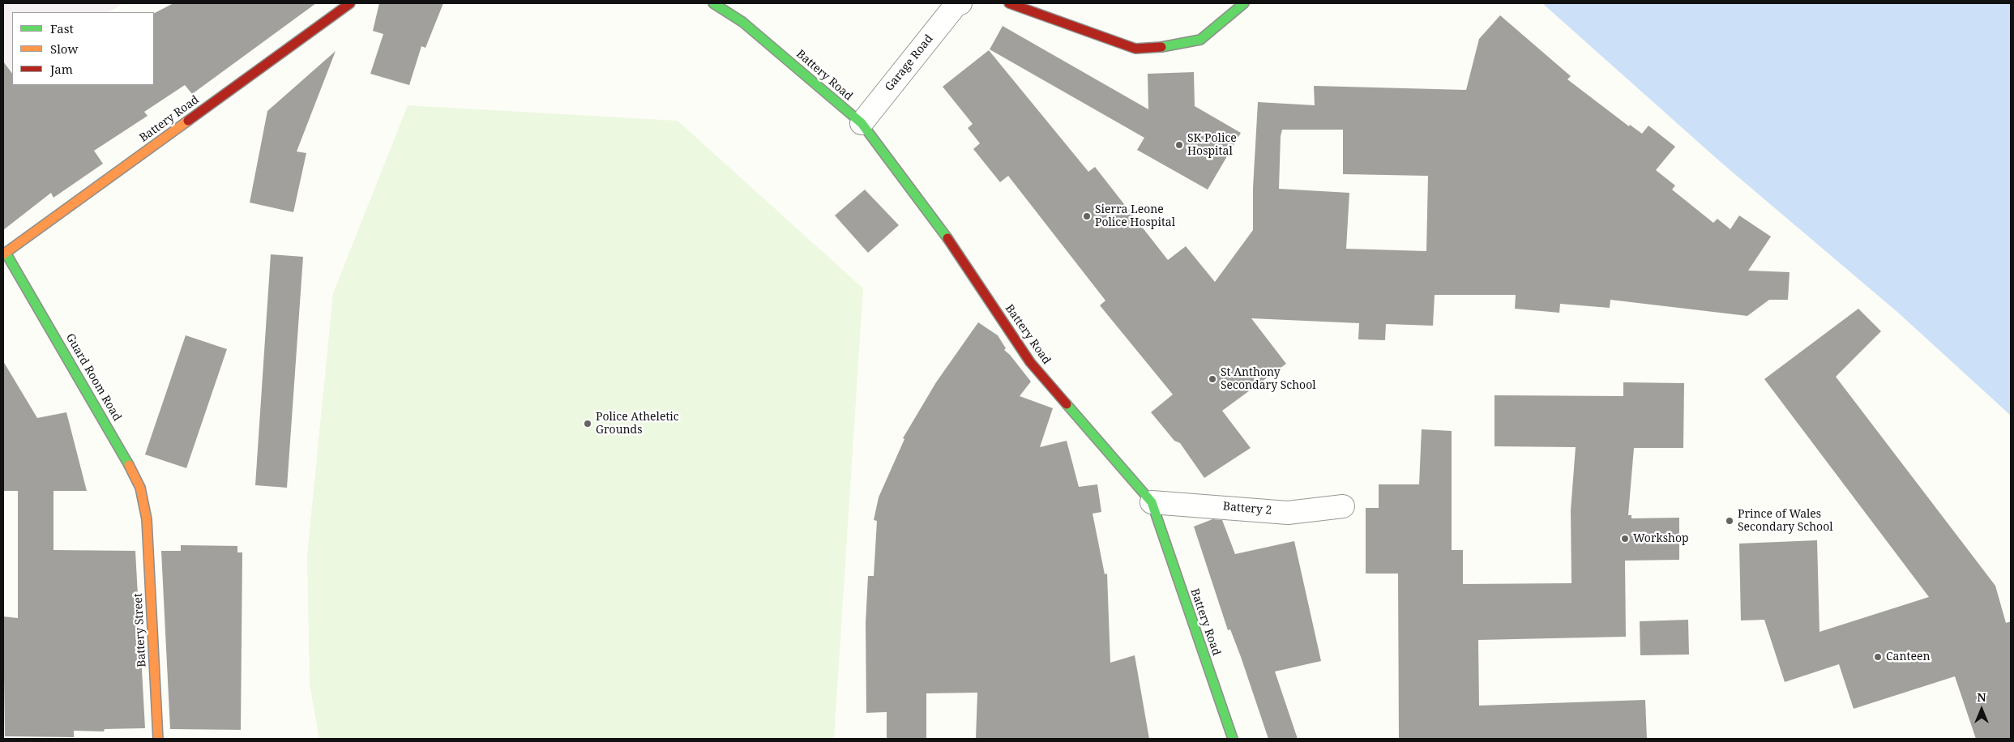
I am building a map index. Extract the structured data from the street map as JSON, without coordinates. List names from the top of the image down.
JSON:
{
  "streets": {
    "street": [
      "Garage Road",
      "Battery Road",
      "Guard Room Road",
      "Battery 2",
      "Battery Street"
    ]
  },
  "crossings": [
    ["Garage Road", "Battery Road"],
    ["Battery Road", "Guard Room Road"],
    ["Battery Road", "Battery 2"],
    ["Guard Room Road", "Battery Street"]
  ],
  "places": [
    "SK Police Hospital",
    "Sierra Leone Police Hospital",
    "St Anthony Secondary School",
    "Police Atheletic Grounds",
    "Prince of Wales Secondary School",
    "Workshop",
    "Canteen"
  ],
  "legend": ["Fast", "Slow", "Jam"],
  "north": "top"
}
